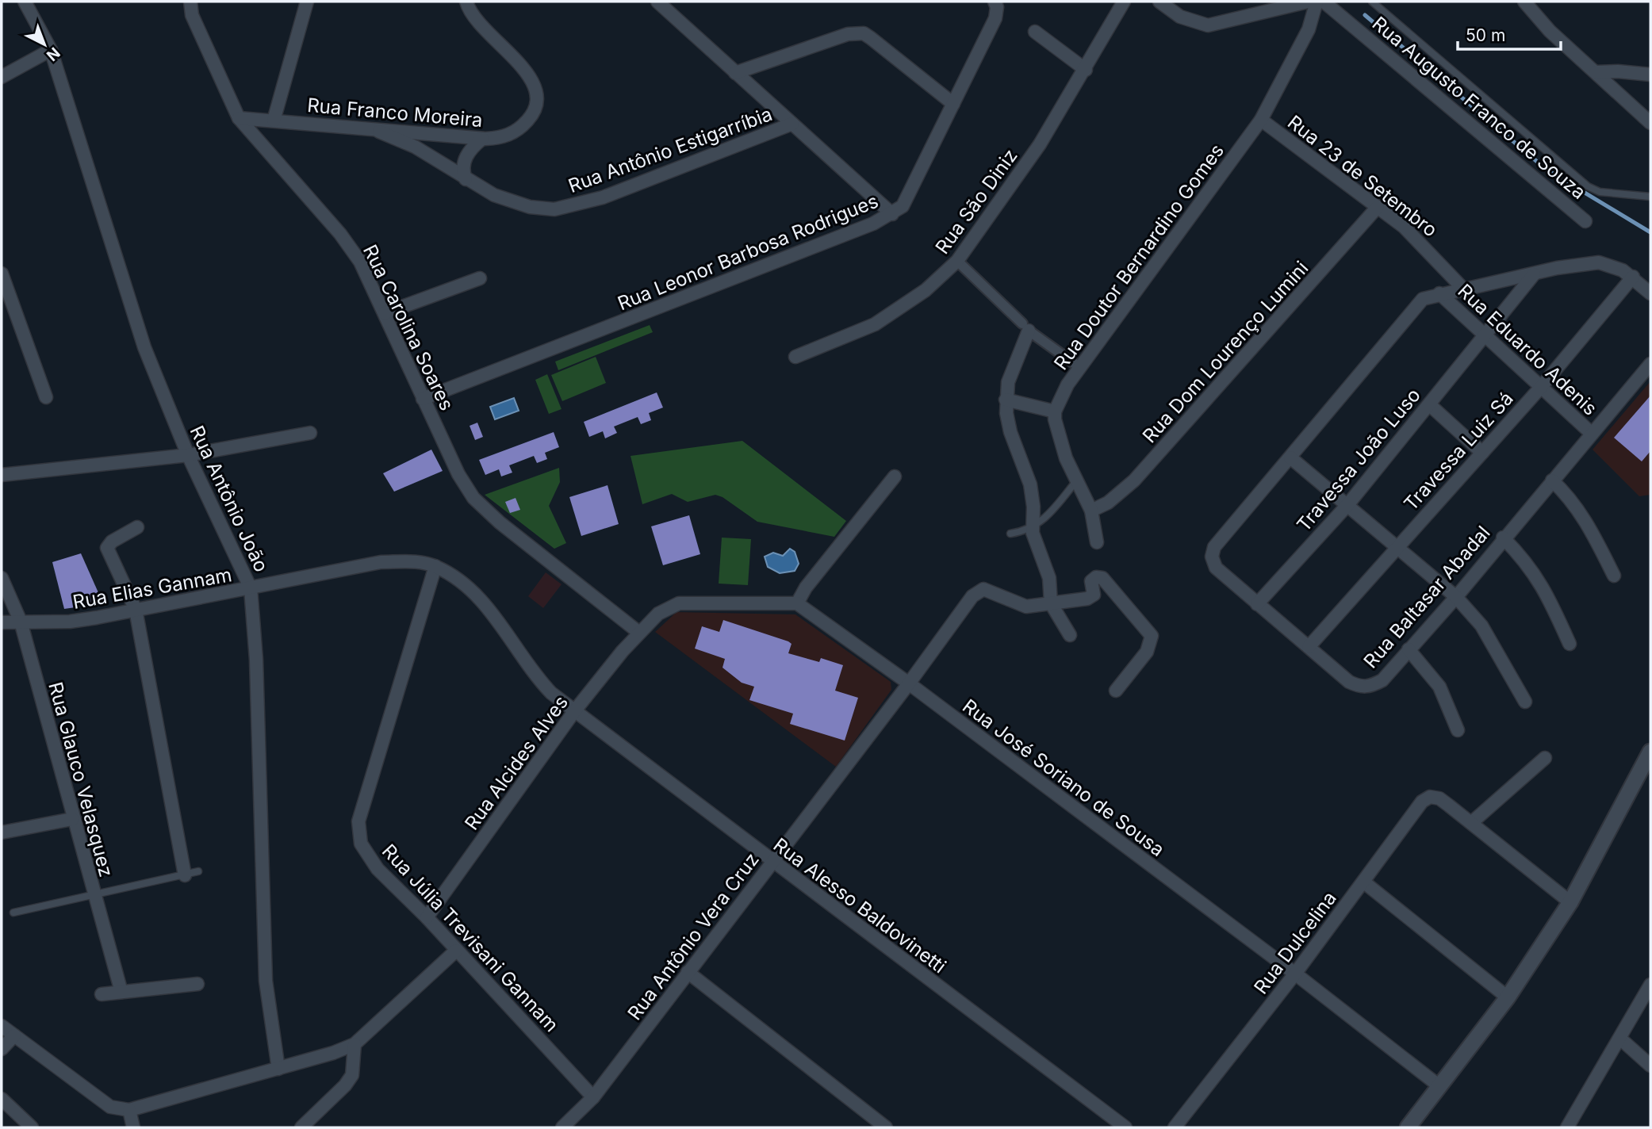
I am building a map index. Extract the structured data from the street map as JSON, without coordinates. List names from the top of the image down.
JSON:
{
  "streets": {
    "street": [
      "Rua Augusto Franco de Souza",
      "Rua Franco Moreira",
      "Rua Antônio Estigarríbia",
      "Rua 23 de Setembro",
      "Rua São Diniz",
      "Rua Leonor Barbosa Rodrigues",
      "Rua Doutor Bernardino Gomes",
      "Rua Carolina Soares",
      "Rua Eduardo Adenis",
      "Rua Dom Lourenço Lumini",
      "Travessa Luiz Sá",
      "Travessa João Luso",
      "Rua Antônio João",
      "Rua Elias Gannam",
      "Rua Baltasar Abadal",
      "Rua Alcides Alves",
      "Rua José Soriano de Sousa",
      "Rua Glauco Velasquez",
      "Rua Alesso Baldovinetti",
      "Rua Antônio Vera Cruz",
      "Rua Júlia Trevisani Gannam",
      "Rua Dulcelina"
    ]
  },
  "crossings": [
    ["Rua Franco Moreira", "Rua Antônio Estigarríbia"],
    ["Rua Franco Moreira", "Rua Carolina Soares"],
    ["Rua 23 de Setembro", "Rua Doutor Bernardino Gomes"],
    ["Rua 23 de Setembro", "Rua Dom Lourenço Lumini"],
    ["Rua 23 de Setembro", "Rua Baltasar Abadal"],
    ["Rua Leonor Barbosa Rodrigues", "Rua Carolina Soares"],
    ["Rua Carolina Soares", "Rua Alcides Alves"],
    ["Rua Eduardo Adenis", "Travessa Luiz Sá"],
    ["Rua Eduardo Adenis", "Travessa João Luso"],
    ["Rua Eduardo Adenis", "Rua Baltasar Abadal"],
    ["Travessa Luiz Sá", "Rua Baltasar Abadal"],
    ["Travessa João Luso", "Rua Baltasar Abadal"],
    ["Rua Antônio João", "Rua Elias Gannam"],
    ["Rua Elias Gannam", "Rua Alcides Alves"],
    ["Rua Elias Gannam", "Rua Glauco Velasquez"],
    ["Rua Elias Gannam", "Rua Alesso Baldovinetti"],
    ["Rua Elias Gannam", "Rua Júlia Trevisani Gannam"],
    ["Rua Alcides Alves", "Rua Alesso Baldovinetti"],
    ["Rua Alcides Alves", "Rua Júlia Trevisani Gannam"],
    ["Rua José Soriano de Sousa", "Rua Antônio Vera Cruz"],
    ["Rua José Soriano de Sousa", "Rua Dulcelina"],
    ["Rua Alesso Baldovinetti", "Rua Antônio Vera Cruz"],
    ["Rua Antônio Vera Cruz", "Rua Júlia Trevisani Gannam"]
  ],
  "scale_bar": "50 m",
  "north": "bottom right"
}
